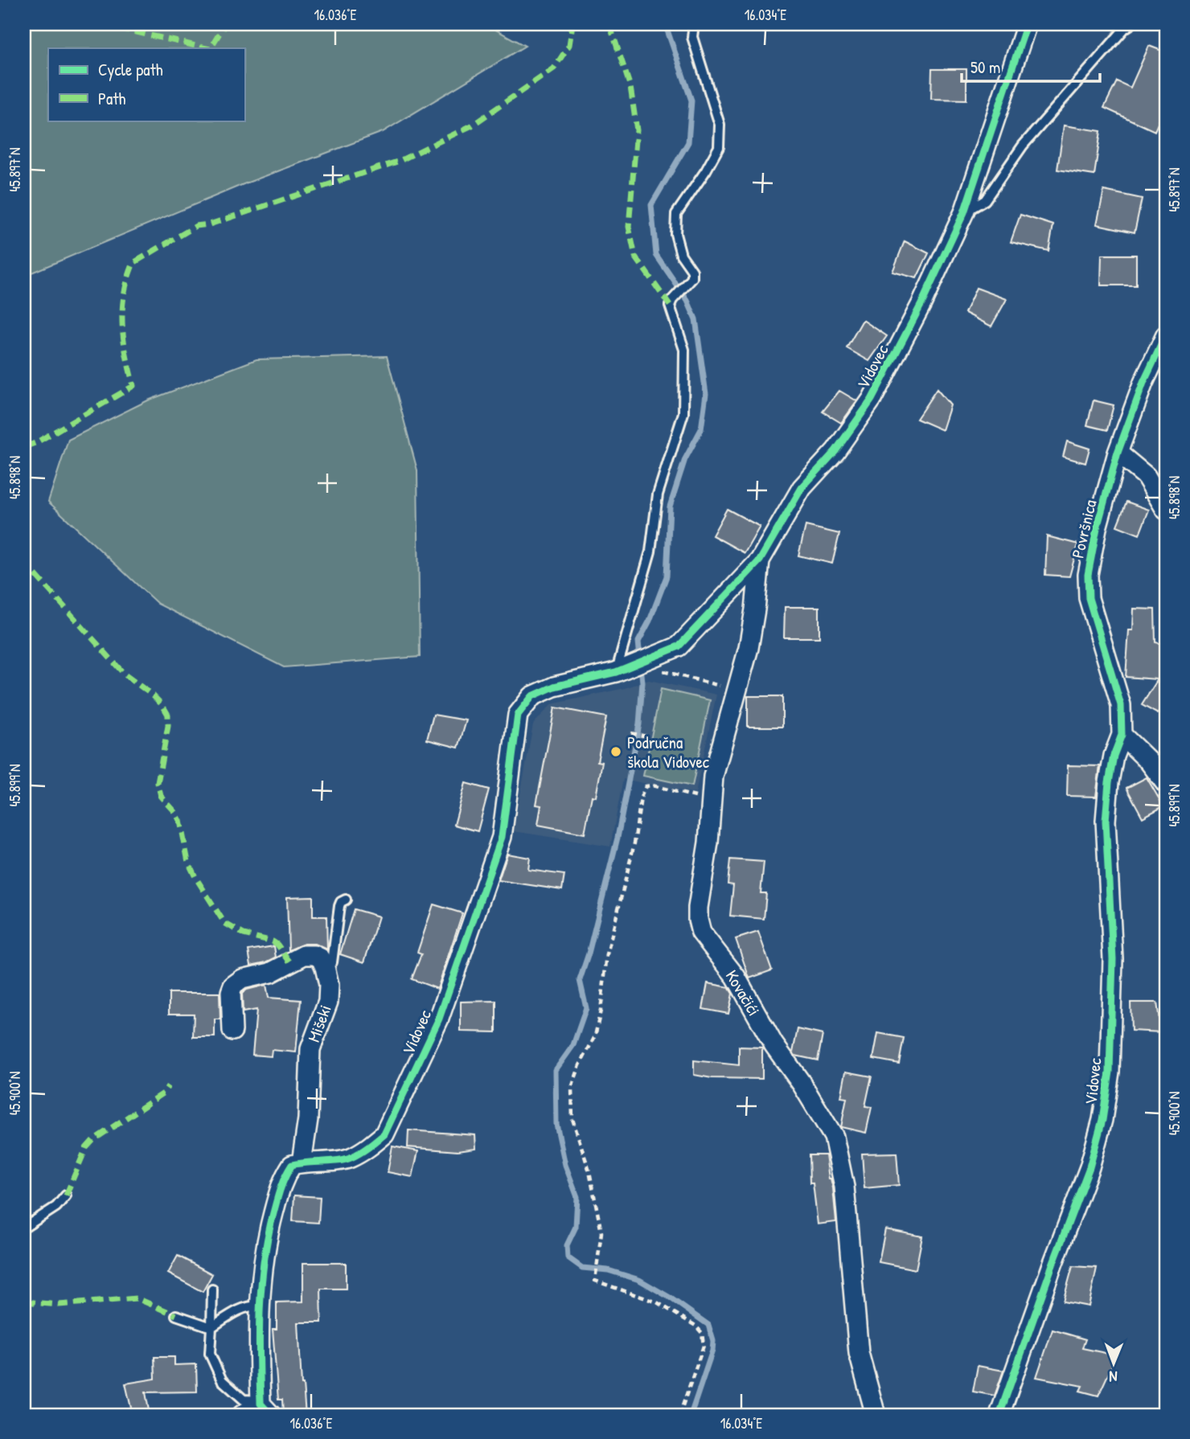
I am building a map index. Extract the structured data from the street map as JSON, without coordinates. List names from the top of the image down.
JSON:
{
  "streets": {
    "street": [
      "Vidovec",
      "Površnica",
      "Kovačići",
      "Mišeki"
    ]
  },
  "crossings": [
    ["Vidovec", "Površnica"],
    ["Vidovec", "Kovačići"],
    ["Vidovec", "Mišeki"]
  ],
  "places": ["Područna škola Vidovec"],
  "legend": ["Cycle path", "Path"],
  "scale_bar": "50 m",
  "north": "bottom",
  "coordinates": [
    "16.036°E",
    "16.034°E",
    "45.897°N",
    "45.898°N",
    "45.899°N",
    "45.900°N"
  ]
}
